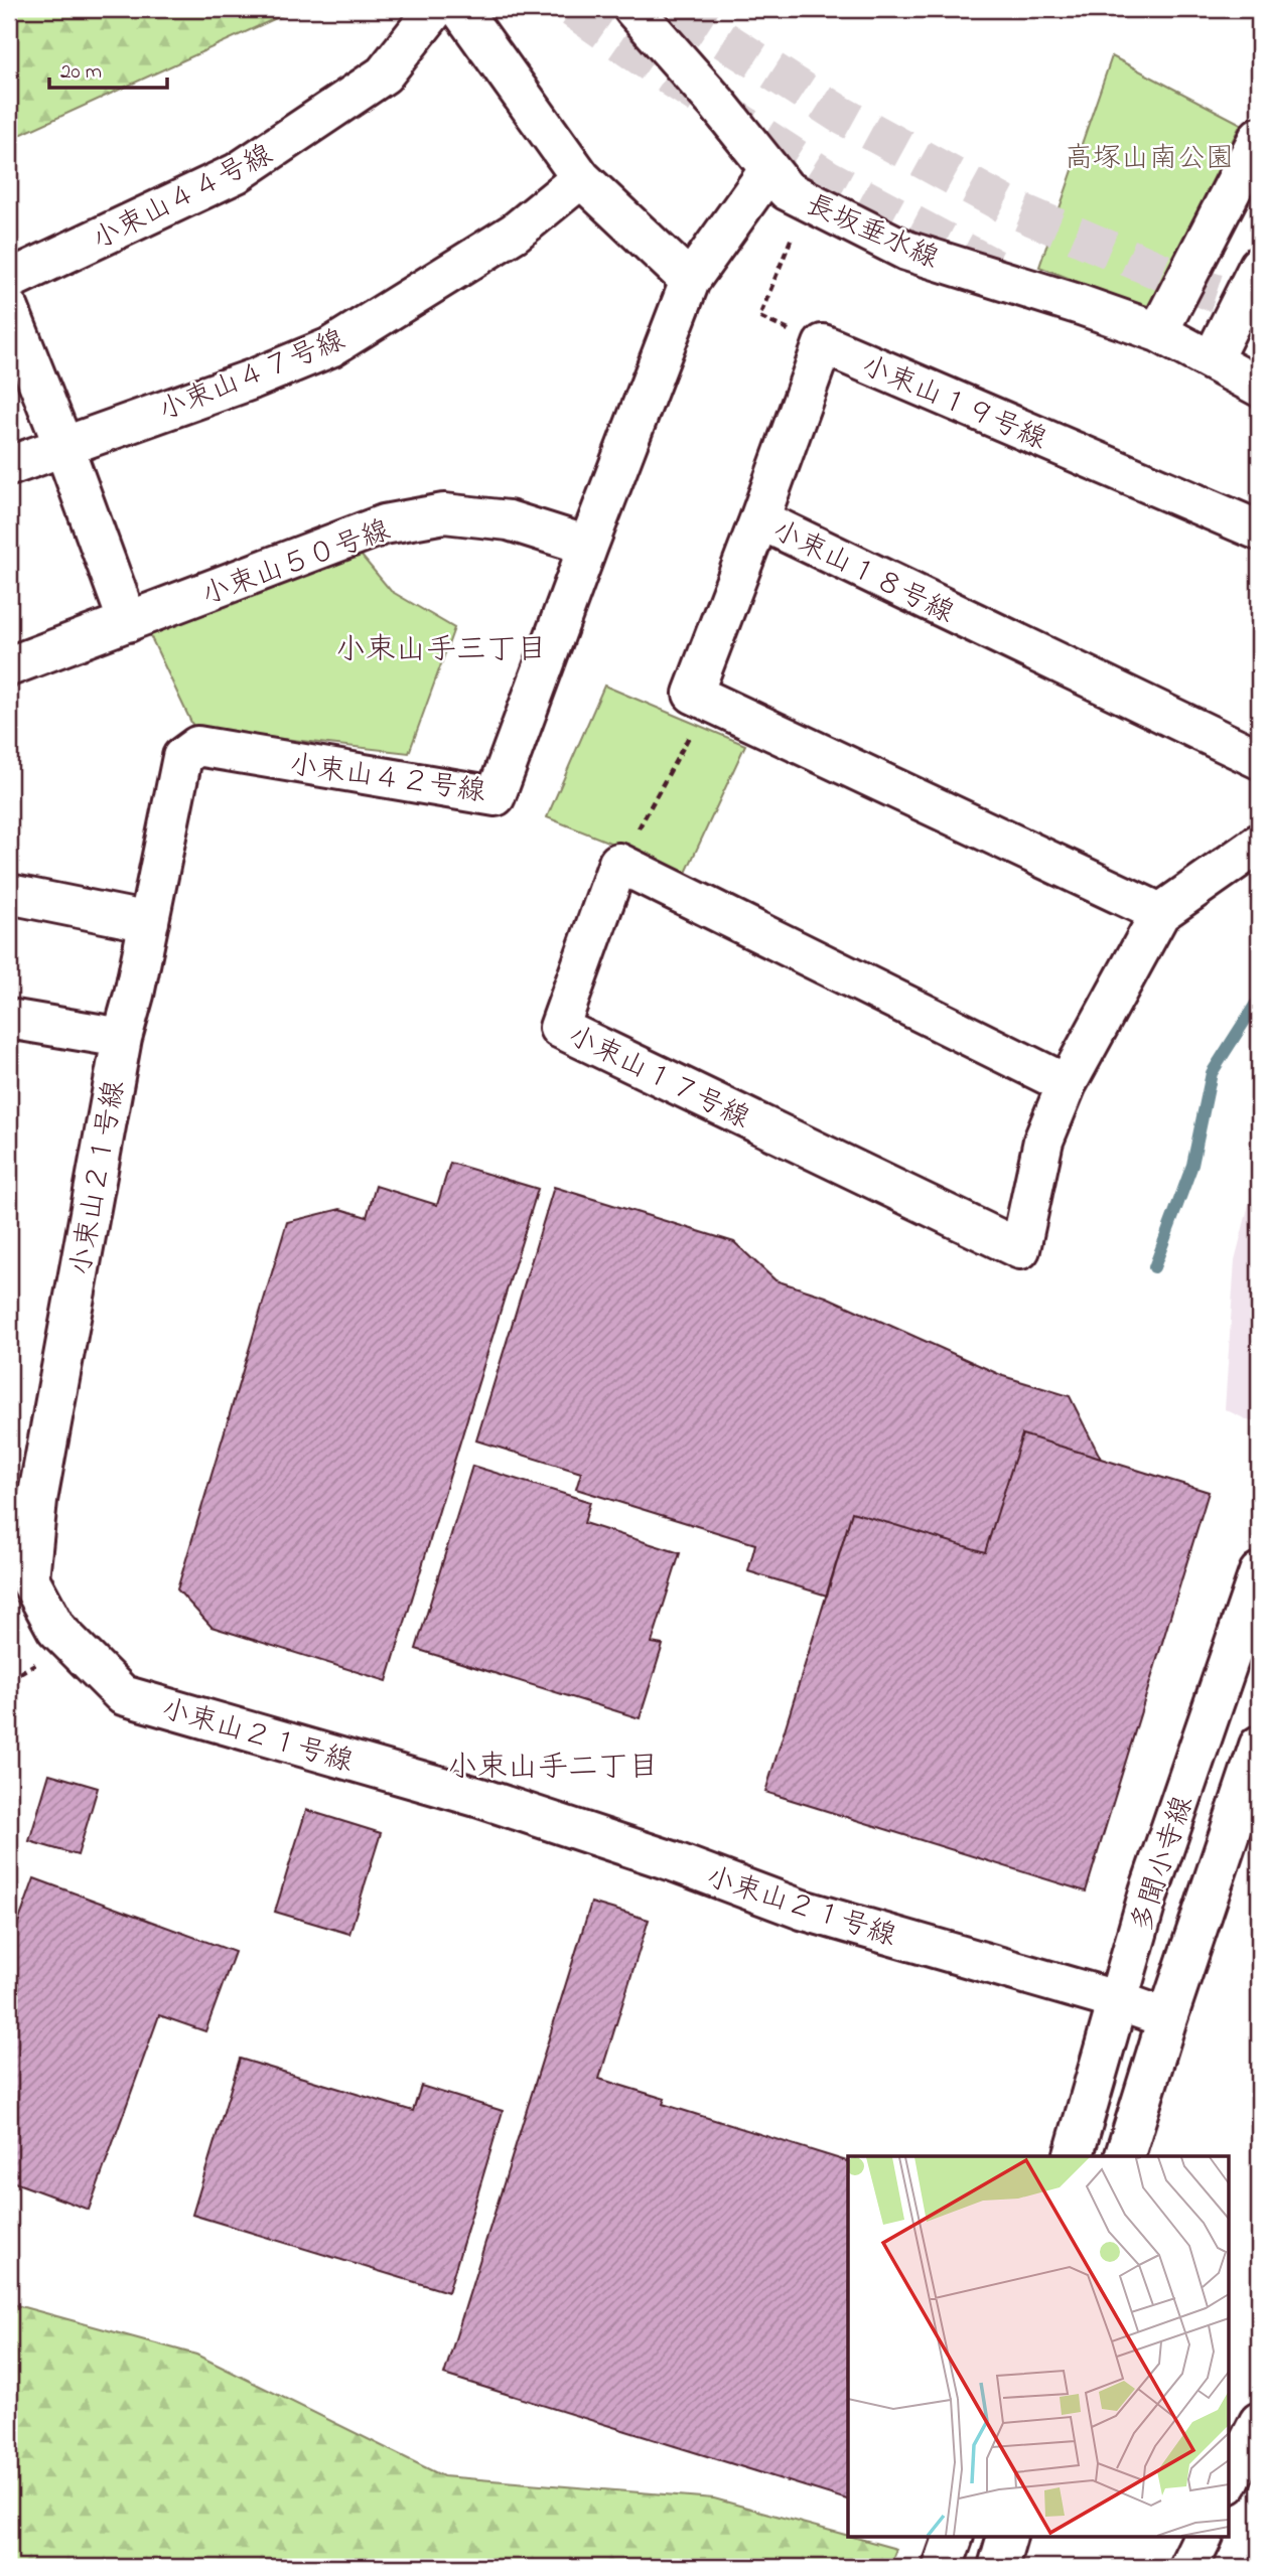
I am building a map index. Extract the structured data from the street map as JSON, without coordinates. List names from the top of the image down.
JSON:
{
  "streets": {
    "street": [
      "小束山４４号線",
      "長坂垂水線",
      "小束山４７号線",
      "小束山１９号線",
      "小束山５０号線",
      "小束山１８号線",
      "小束山４２号線",
      "小束山１７号線",
      "小束山２１号線",
      "多聞小寺線"
    ]
  },
  "crossings": [
    ["長坂垂水線", "小束山４２号線"],
    ["小束山１９号線", "小束山１８号線"],
    ["小束山５０号線", "小束山４２号線"],
    ["小束山４２号線", "小束山２１号線"],
    ["小束山２１号線", "多聞小寺線"]
  ],
  "districts": ["小束山手三丁目", "小束山手二丁目"],
  "parks": ["高塚山南公園"],
  "scale_bar": "20 m"
}
